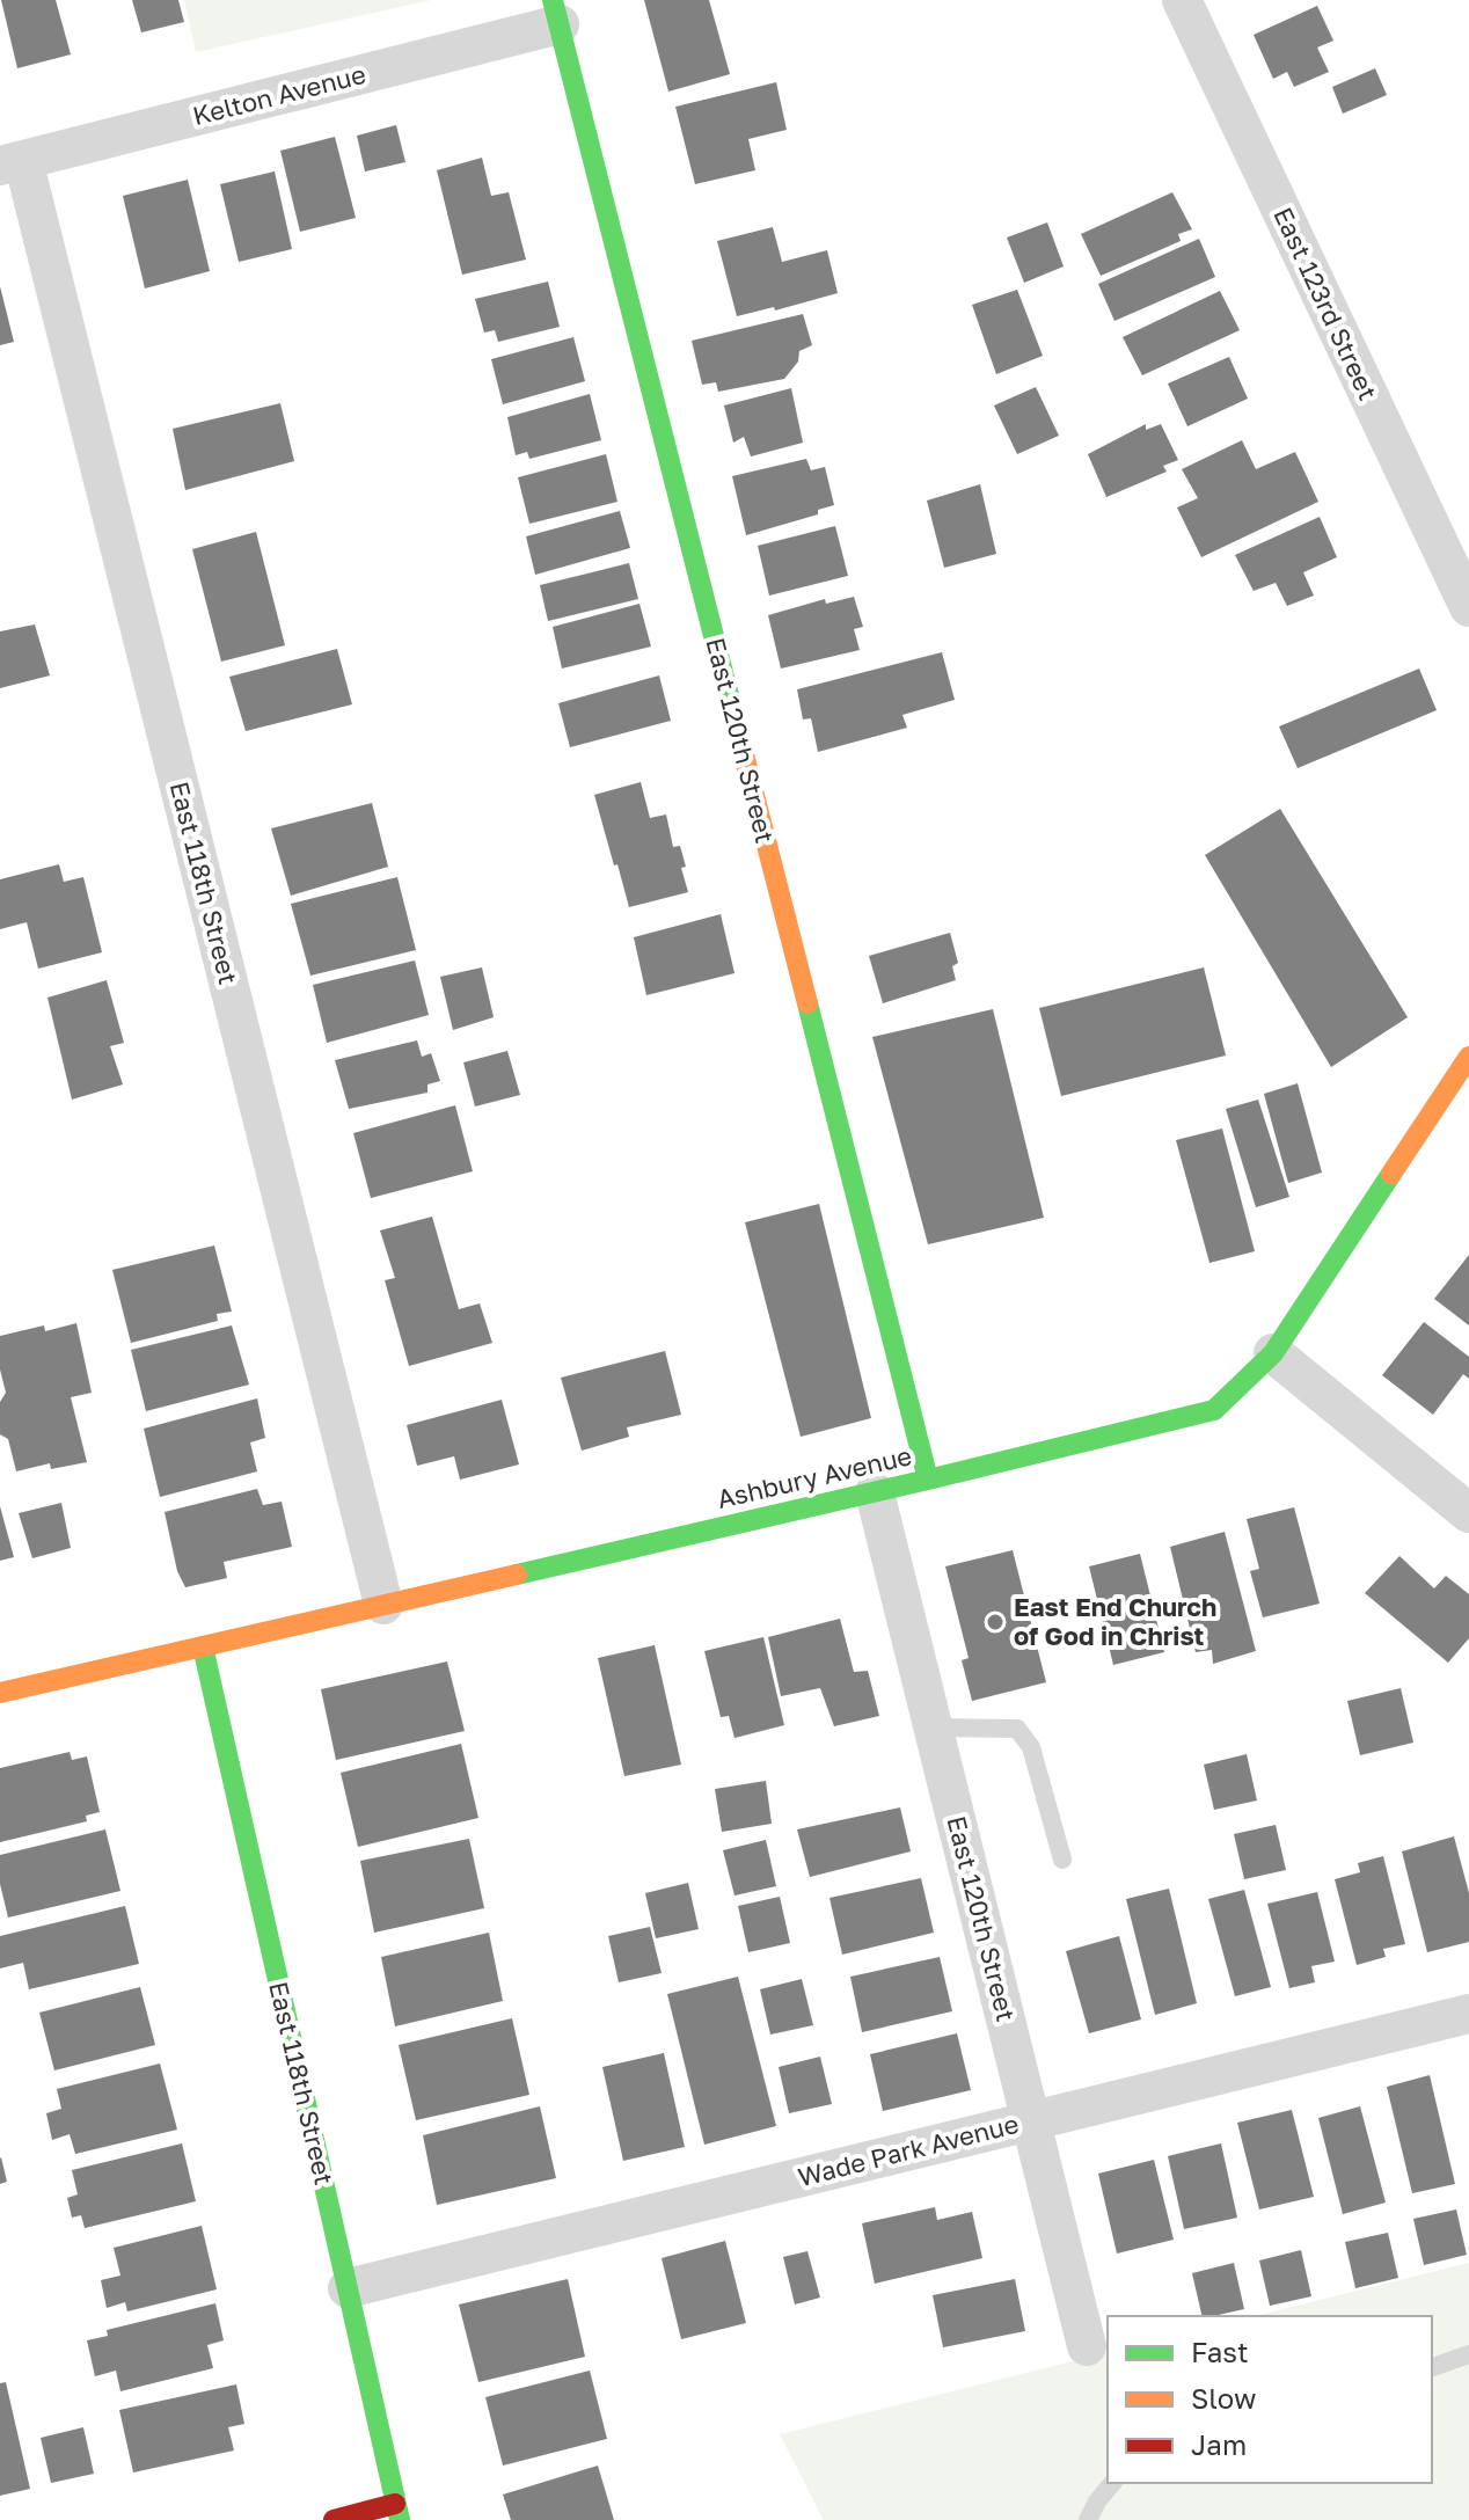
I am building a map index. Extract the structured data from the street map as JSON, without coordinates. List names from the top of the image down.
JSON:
{
  "streets": {
    "street": [
      "Kelton Avenue",
      "East 123rd Street",
      "East 120th Street",
      "East 118th Street",
      "Ashbury Avenue",
      "Wade Park Avenue"
    ]
  },
  "crossings": [
    ["Kelton Avenue", "East 120th Street"],
    ["Kelton Avenue", "East 118th Street"],
    ["East 120th Street", "Ashbury Avenue"],
    ["East 120th Street", "Wade Park Avenue"],
    ["East 118th Street", "Ashbury Avenue"],
    ["East 118th Street", "Wade Park Avenue"]
  ],
  "places": ["East End Church of God in Christ"],
  "legend": ["Fast", "Slow", "Jam"]
}
